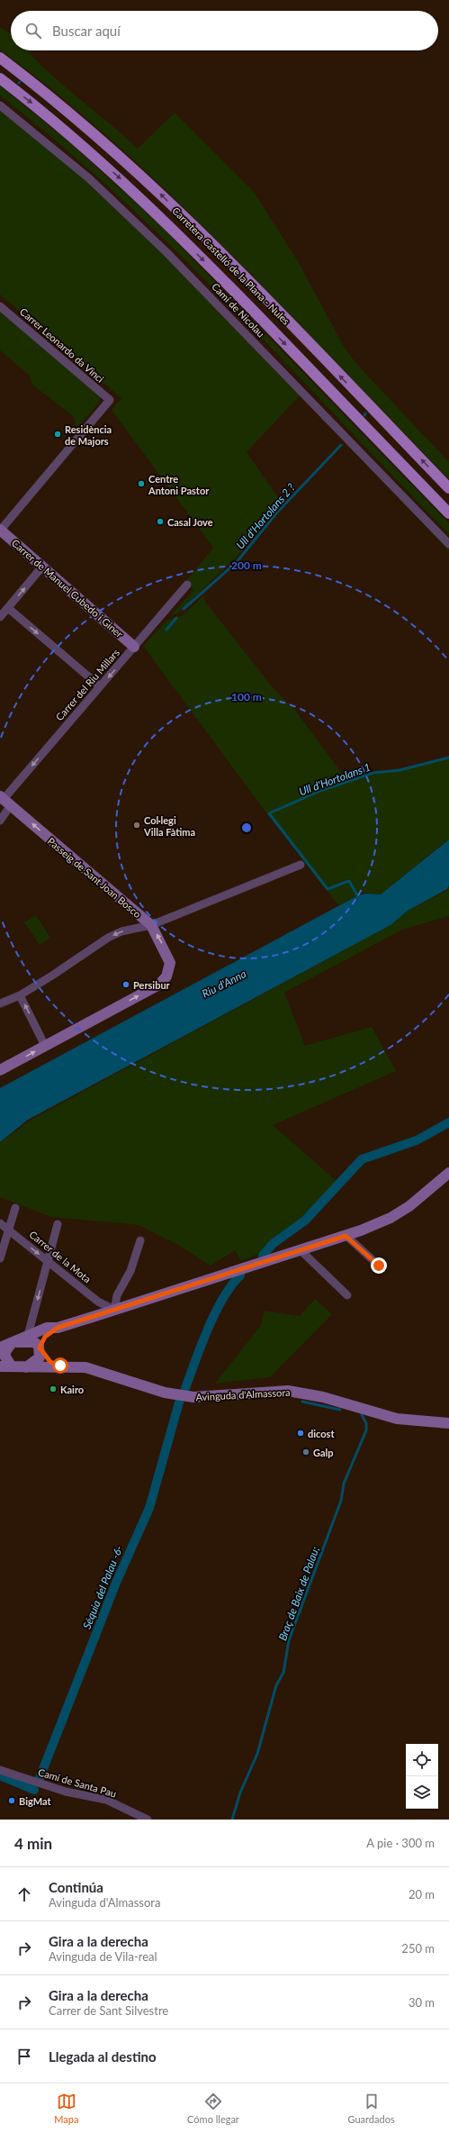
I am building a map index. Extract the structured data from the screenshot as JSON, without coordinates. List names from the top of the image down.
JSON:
{
  "streets": {
    "main road": ["Carretera Castelló de la Plana - Nules"],
    "street": [
      "Camí de Nicolau",
      "Carrer Leonardo da Vinci",
      "Carrer de Manuel Cubedo i Giner",
      "Carrer del Riu Millars",
      "Passeig de Sant Joan Bosco",
      "Carrer de la Mota",
      "Avinguda d'Almassora",
      "Camí de Santa Pau"
    ]
  },
  "crossings": [
    ["Carrer Leonardo da Vinci", "Carrer de Manuel Cubedo i Giner"],
    ["Carrer de Manuel Cubedo i Giner", "Carrer del Riu Millars"],
    ["Carrer del Riu Millars", "Passeig de Sant Joan Bosco"]
  ],
  "one_way": ["Carrer del Riu Millars", "Carrer de la Mota"],
  "water": [
    "Ull d'Hortolans 2 ?",
    "Ull d'Hortolans 1",
    "Riu d'Anna",
    "Séquia del Palau -6-",
    "Braç de Baix de Palau;"
  ],
  "places": [
    "Residència de Majors",
    "Centre Antoni Pastor",
    "Casal Jove",
    "Col·legi Villa Fàtima",
    "Persibur",
    "Kairo",
    "dicost",
    "Galp",
    "BigMat"
  ],
  "page": {
    "search": "Buscar aquí",
    "heading": ["4 min", "A pie · 300 m"],
    "list": [
      ["Continúa", "Avinguda d'Almassora", "20 m"],
      ["Gira a la derecha", "Avinguda de Vila-real", "250 m"],
      ["Gira a la derecha", "Carrer de Sant Silvestre", "30 m"],
      "Llegada al destino"
    ],
    "nav": ["Mapa", "Cómo llegar", "Guardados"]
  },
  "rings": ["200 m", "100 m"]
}
